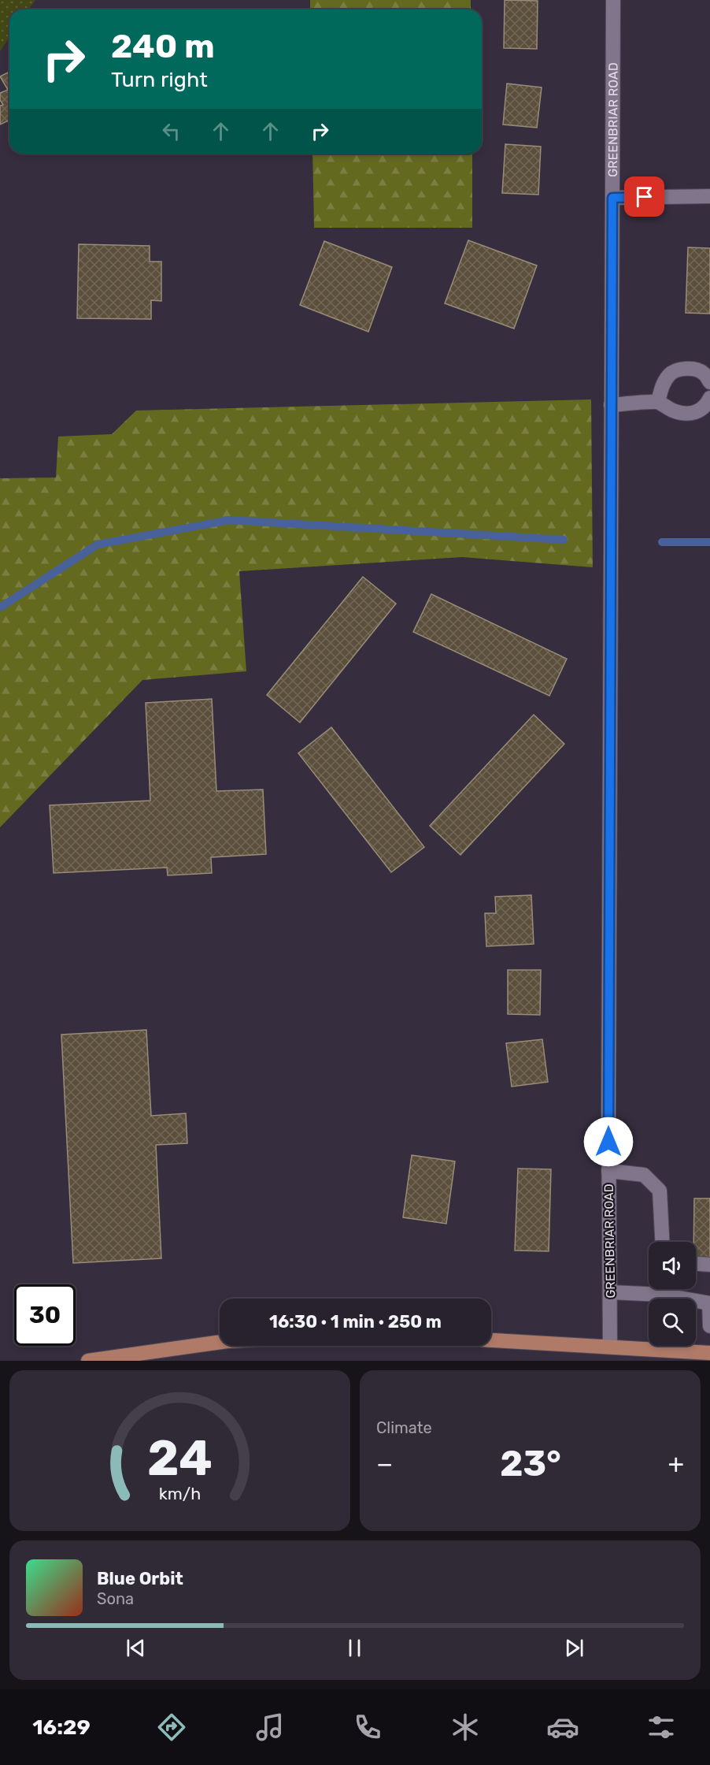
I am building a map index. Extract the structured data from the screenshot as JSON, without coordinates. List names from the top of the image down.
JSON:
{
  "streets": {
    "street": ["GREENBRIAR ROAD"]
  },
  "page": {
    "turn": ["240 m", "Turn right"],
    "limit": "30",
    "trip": "16:30 · 1 min · 250 m",
    "tile": "Climate",
    "heat": ["−", "23°", "+"],
    "song": ["Blue Orbit", "Sona"],
    "tabs": "16:29",
    "gauge": ["24", "km/h"]
  }
}
